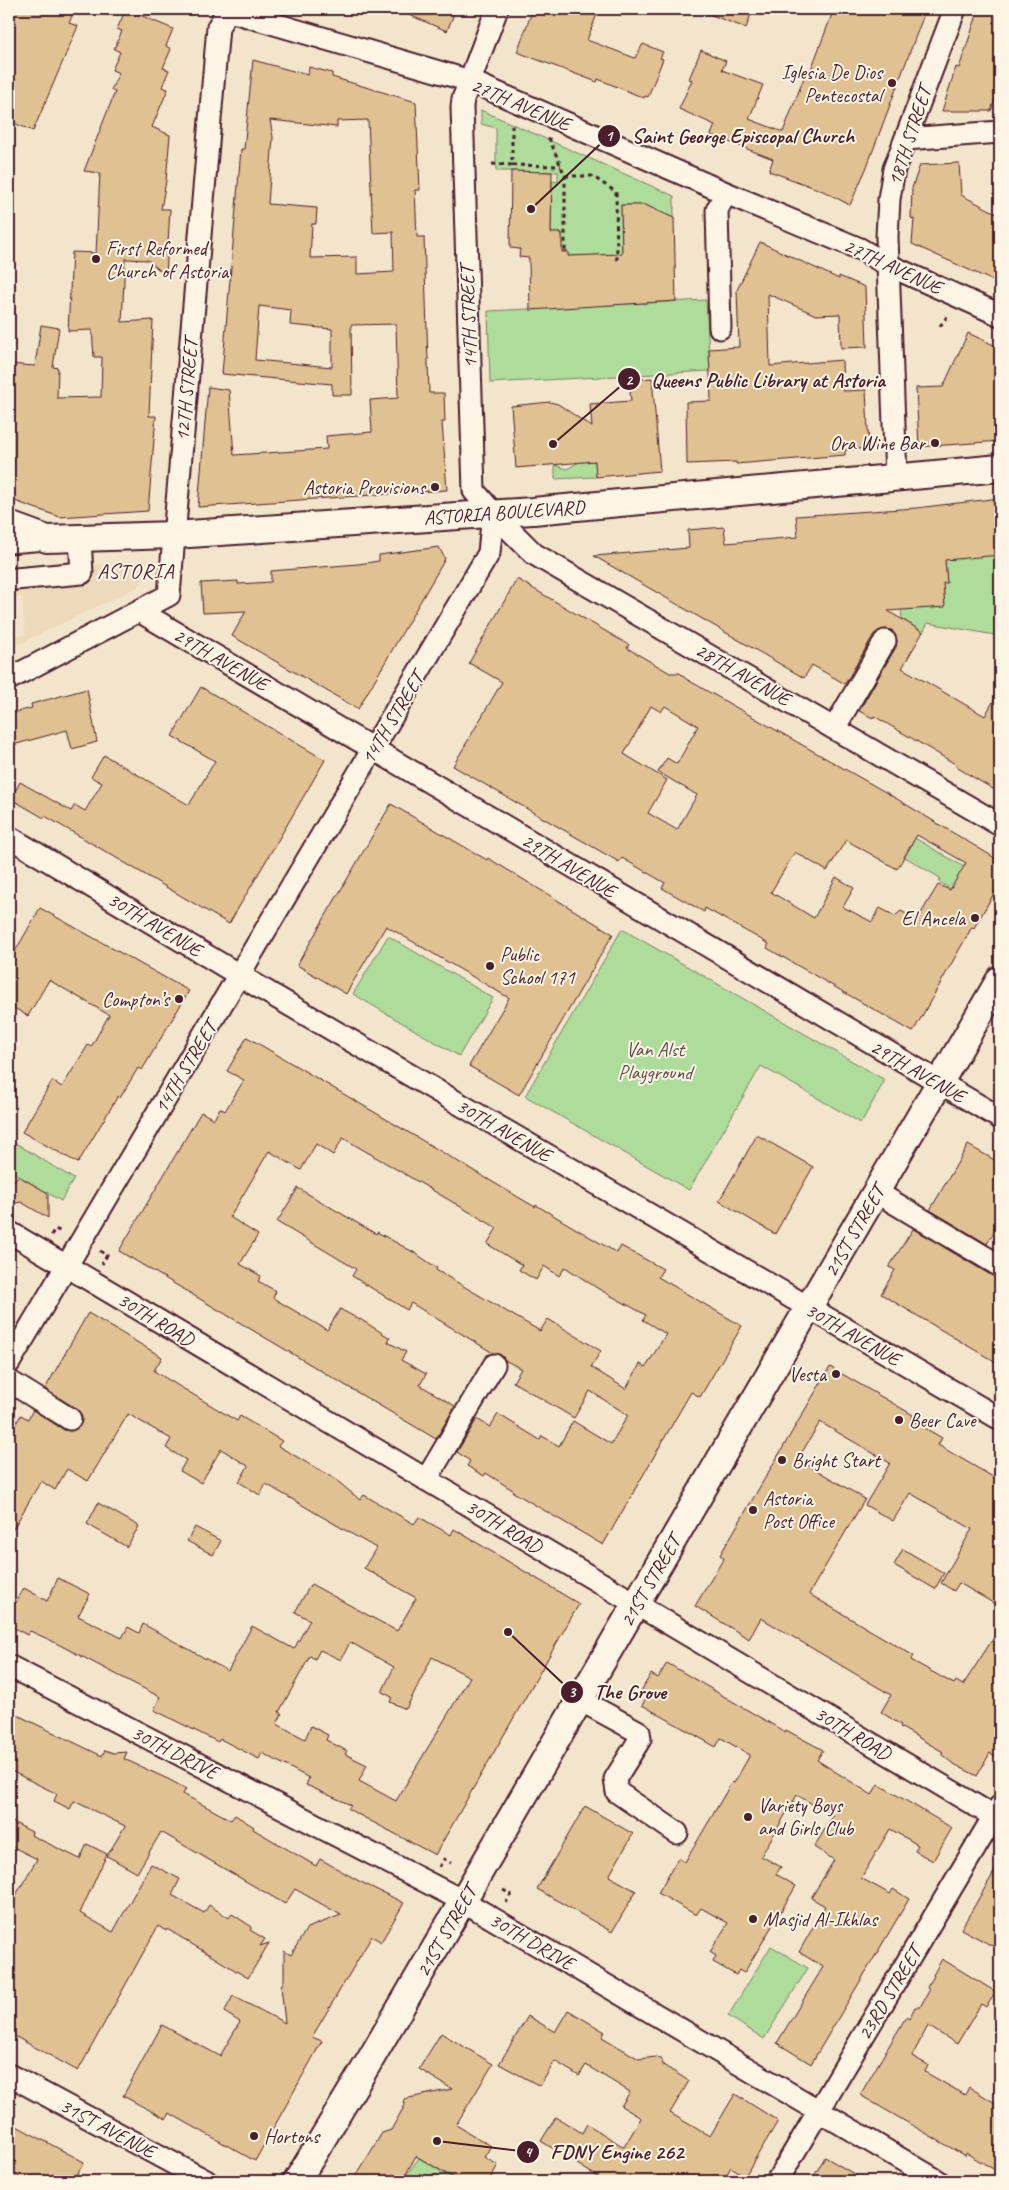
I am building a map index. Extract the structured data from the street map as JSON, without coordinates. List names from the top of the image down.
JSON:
{
  "streets": {
    "main road": ["ASTORIA BOULEVARD", "21ST STREET"],
    "street": [
      "27TH AVENUE",
      "18TH STREET",
      "14TH STREET",
      "12TH STREET",
      "29TH AVENUE",
      "28TH AVENUE",
      "30TH AVENUE",
      "30TH ROAD",
      "30TH DRIVE",
      "23RD STREET",
      "31ST AVENUE"
    ]
  },
  "crossings": [
    ["27TH AVENUE", "18TH STREET"],
    ["27TH AVENUE", "14TH STREET"],
    ["27TH AVENUE", "12TH STREET"],
    ["18TH STREET", "ASTORIA BOULEVARD"],
    ["14TH STREET", "ASTORIA BOULEVARD"],
    ["14TH STREET", "29TH AVENUE"],
    ["14TH STREET", "28TH AVENUE"],
    ["14TH STREET", "30TH AVENUE"],
    ["14TH STREET", "30TH ROAD"],
    ["12TH STREET", "ASTORIA BOULEVARD"],
    ["12TH STREET", "29TH AVENUE"],
    ["ASTORIA BOULEVARD", "28TH AVENUE"],
    ["29TH AVENUE", "21ST STREET"],
    ["30TH AVENUE", "21ST STREET"],
    ["21ST STREET", "30TH ROAD"],
    ["21ST STREET", "30TH DRIVE"],
    ["30TH ROAD", "23RD STREET"],
    ["30TH DRIVE", "23RD STREET"]
  ],
  "districts": ["ASTORIA"],
  "parks": ["Van Alst Playground"],
  "places": [
    "Iglesia De Dios Pentecostal",
    "Saint George Episcopal Church",
    "First Reformed Church of Astoria",
    "Ora Wine Bar",
    "Queens Public Library at Astoria",
    "Astoria Provisions",
    "El Ancela",
    "Public School 171",
    "Compton’s",
    "Vesta",
    "Beer Cave",
    "Bright Start",
    "Astoria Post Office",
    "The Grove",
    "Variety Boys and Girls Club",
    "Masjid Al-Ikhlas",
    "Hortons",
    "FDNY Engine 262"
  ]
}
